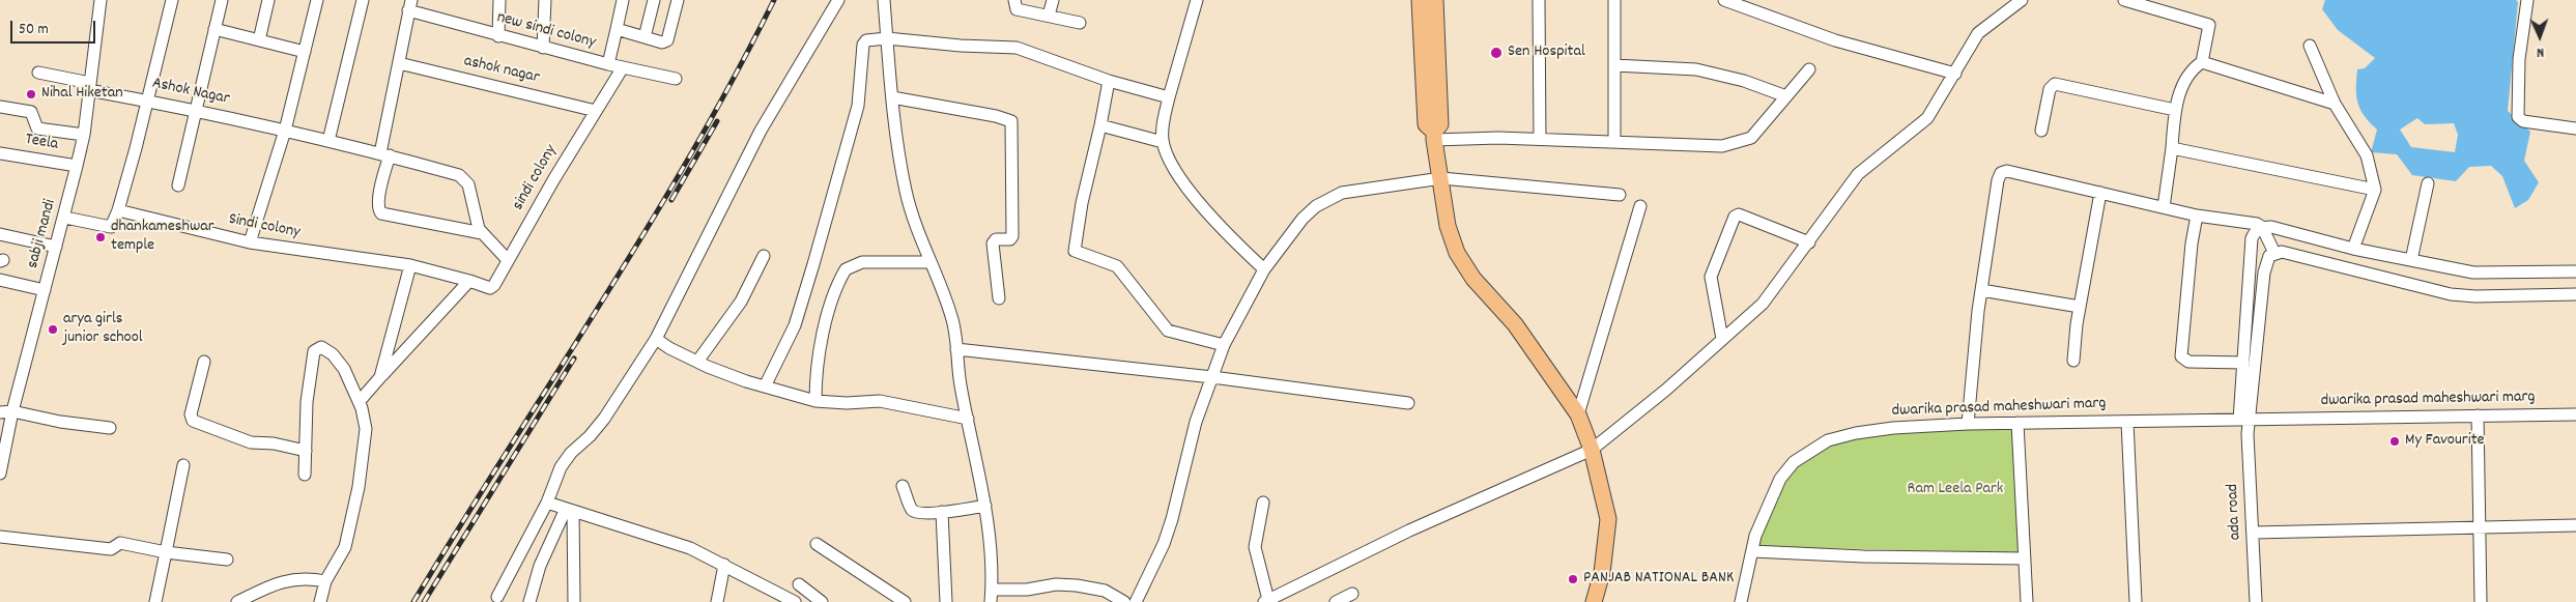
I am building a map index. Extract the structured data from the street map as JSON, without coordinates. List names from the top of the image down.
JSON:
{
  "streets": {
    "street": [
      "new sindi colony",
      "ashok nagar",
      "Ashok Nagar",
      "Teela",
      "sindi colony",
      "Sindi colony",
      "sabji mandi",
      "dwarika prasad maheshwari marg",
      "ada road"
    ]
  },
  "crossings": [
    ["ashok nagar", "sindi colony"],
    ["Ashok Nagar", "sindi colony"],
    ["Ashok Nagar", "sabji mandi"],
    ["Teela", "sabji mandi"],
    ["sindi colony", "Sindi colony"],
    ["dwarika prasad maheshwari marg", "ada road"]
  ],
  "parks": ["Ram Leela Park"],
  "places": [
    "Sen Hospital",
    "Nihal Hiketan",
    "dhankameshwar temple",
    "arya girls junior school",
    "My Favourite",
    "PANJAB NATIONAL BANK"
  ],
  "scale_bar": "50 m",
  "north": "bottom"
}
